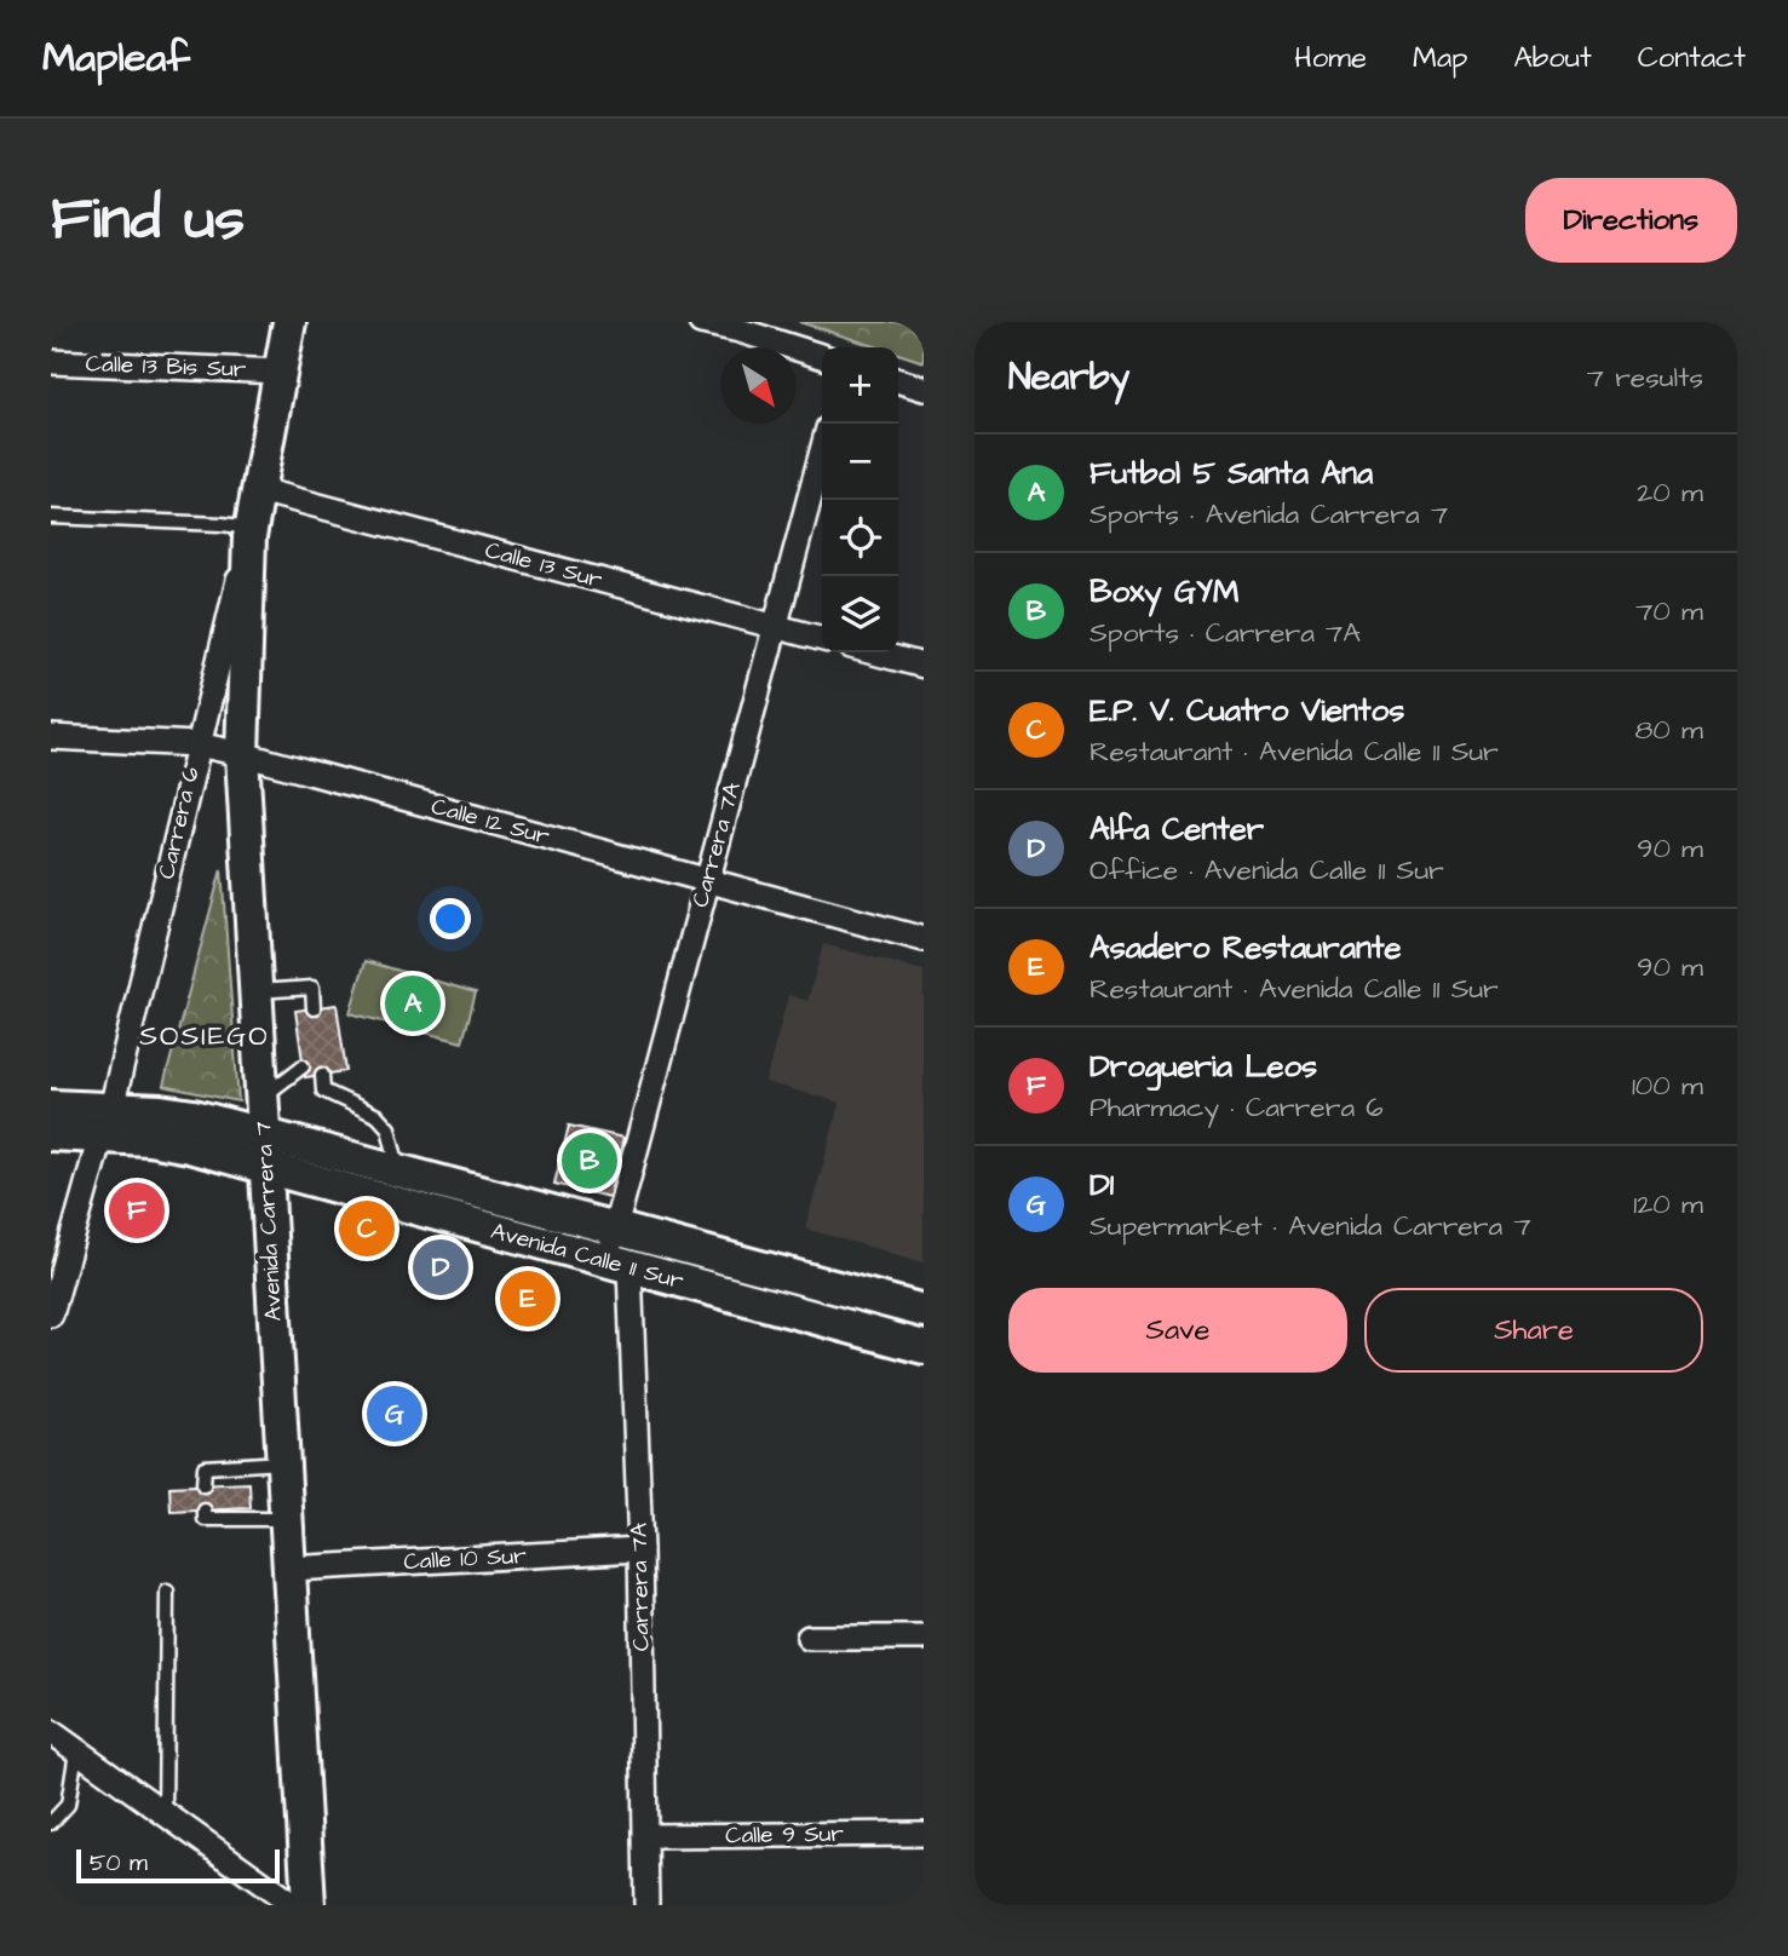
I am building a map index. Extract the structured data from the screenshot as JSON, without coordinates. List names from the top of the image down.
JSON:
{
  "streets": {
    "main road": ["Avenida Carrera 7", "Avenida Calle 11 Sur"],
    "street": [
      "Calle 13 Bis Sur",
      "Calle 13 Sur",
      "Calle 12 Sur",
      "Carrera 6",
      "Carrera 7A",
      "Calle 10 Sur",
      "Calle 9 Sur"
    ]
  },
  "crossings": [
    ["Calle 13 Bis Sur", "Avenida Carrera 7"],
    ["Calle 13 Sur", "Carrera 7A"],
    ["Calle 13 Sur", "Avenida Carrera 7"],
    ["Calle 12 Sur", "Carrera 6"],
    ["Calle 12 Sur", "Carrera 7A"],
    ["Calle 12 Sur", "Avenida Carrera 7"],
    ["Carrera 6", "Avenida Carrera 7"],
    ["Carrera 6", "Avenida Calle 11 Sur"],
    ["Carrera 7A", "Avenida Calle 11 Sur"],
    ["Carrera 7A", "Calle 10 Sur"],
    ["Carrera 7A", "Calle 9 Sur"],
    ["Avenida Carrera 7", "Avenida Calle 11 Sur"],
    ["Avenida Carrera 7", "Calle 10 Sur"]
  ],
  "districts": ["SOSIEGO"],
  "scale_bar": "50 m",
  "north": "bottom right",
  "page": {
    "header": "Mapleaf",
    "nav": [
      "Home",
      "Map",
      "About",
      "Contact"
    ],
    "buttons": [
      "Directions",
      ["Save", "Share"]
    ],
    "title": "Find us",
    "heading": ["Nearby", "7 results"],
    "map_buttons": ["+", "−"],
    "list": [
      {
        "mark": "A",
        "name": "Futbol 5 Santa Ana",
        "note": "Sports · Avenida Carrera 7",
        "value": "20 m"
      },
      {
        "mark": "B",
        "name": "Boxy GYM",
        "note": "Sports · Carrera 7A",
        "value": "70 m"
      },
      {
        "mark": "C",
        "name": "E.P. V. Cuatro Vientos",
        "note": "Restaurant · Avenida Calle 11 Sur",
        "value": "80 m"
      },
      {
        "mark": "D",
        "name": "Alfa Center",
        "note": "Office · Avenida Calle 11 Sur",
        "value": "90 m"
      },
      {
        "mark": "E",
        "name": "Asadero Restaurante",
        "note": "Restaurant · Avenida Calle 11 Sur",
        "value": "90 m"
      },
      {
        "mark": "F",
        "name": "Drogueria Leos",
        "note": "Pharmacy · Carrera 6",
        "value": "100 m"
      },
      {
        "mark": "G",
        "name": "D1",
        "note": "Supermarket · Avenida Carrera 7",
        "value": "120 m"
      }
    ],
    "pins": [
      "A",
      "B",
      "F",
      "C",
      "D",
      "E",
      "G"
    ],
    "scale": "50 m"
  }
}
